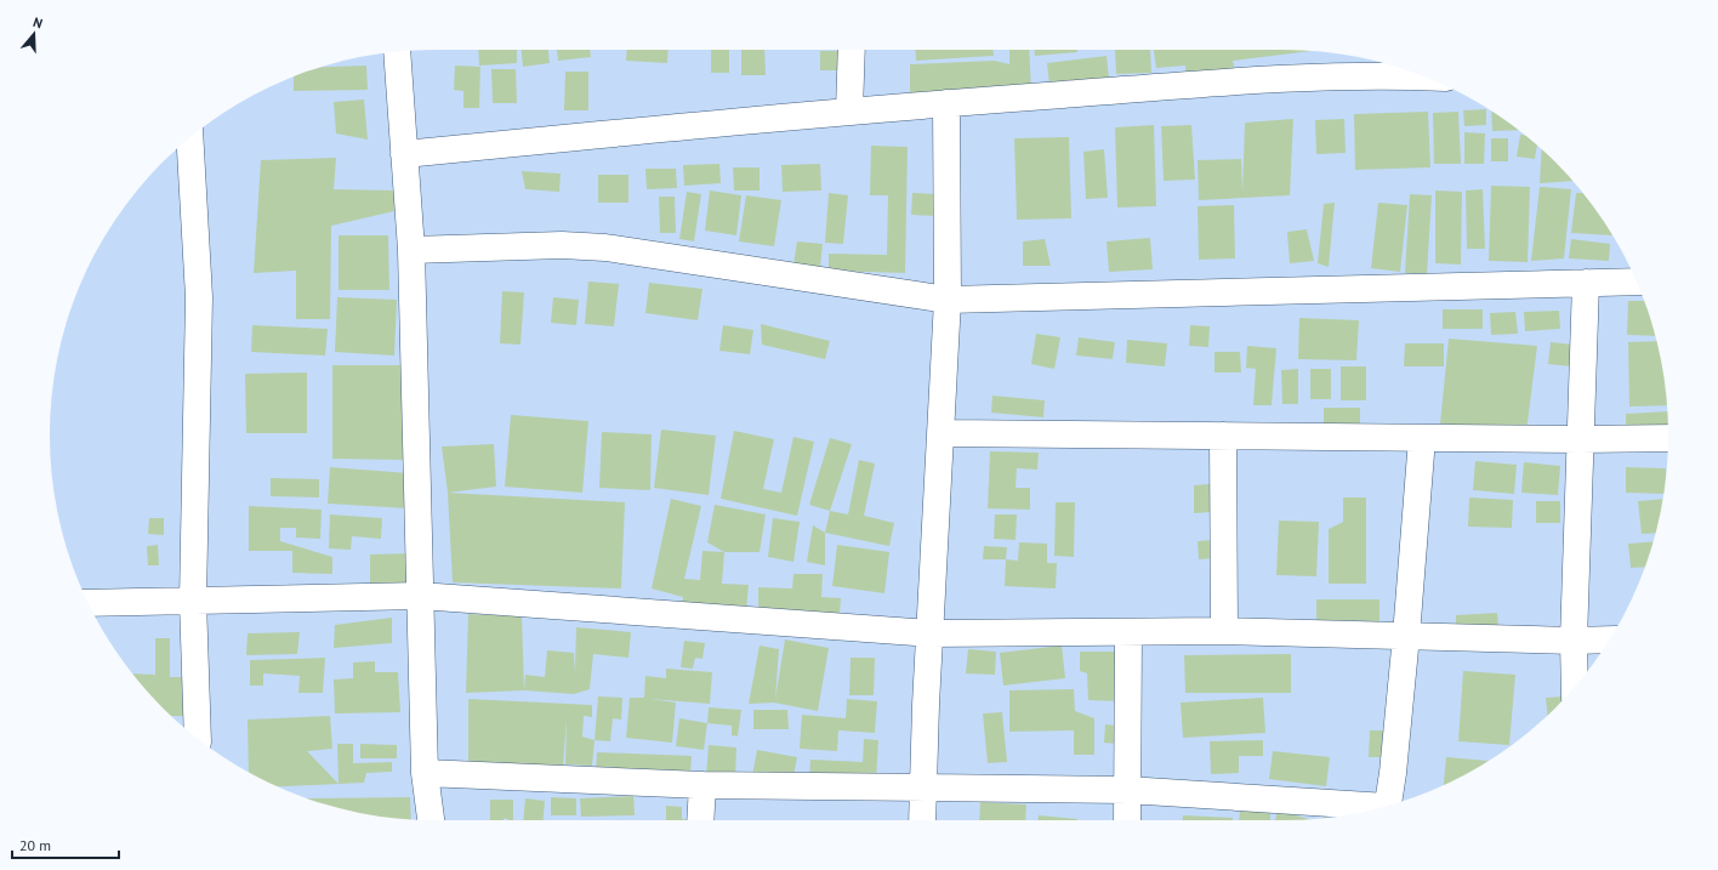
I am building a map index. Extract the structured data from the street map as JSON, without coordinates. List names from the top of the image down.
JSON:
{
  "scale_bar": "20 m",
  "north": "top"
}
